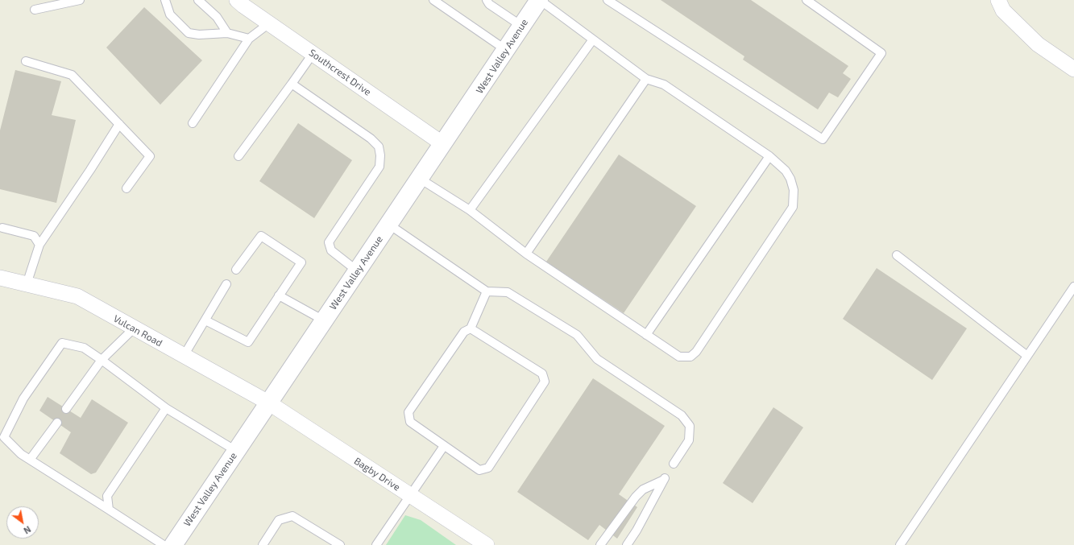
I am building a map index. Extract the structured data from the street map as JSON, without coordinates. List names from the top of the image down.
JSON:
{
  "streets": {
    "street": [
      "West Valley Avenue",
      "Southcrest Drive",
      "Vulcan Road",
      "Bagby Drive"
    ]
  },
  "crossings": [
    ["West Valley Avenue", "Southcrest Drive"],
    ["West Valley Avenue", "Vulcan Road"],
    ["West Valley Avenue", "Bagby Drive"],
    ["Vulcan Road", "Bagby Drive"]
  ],
  "north": "bottom right"
}
